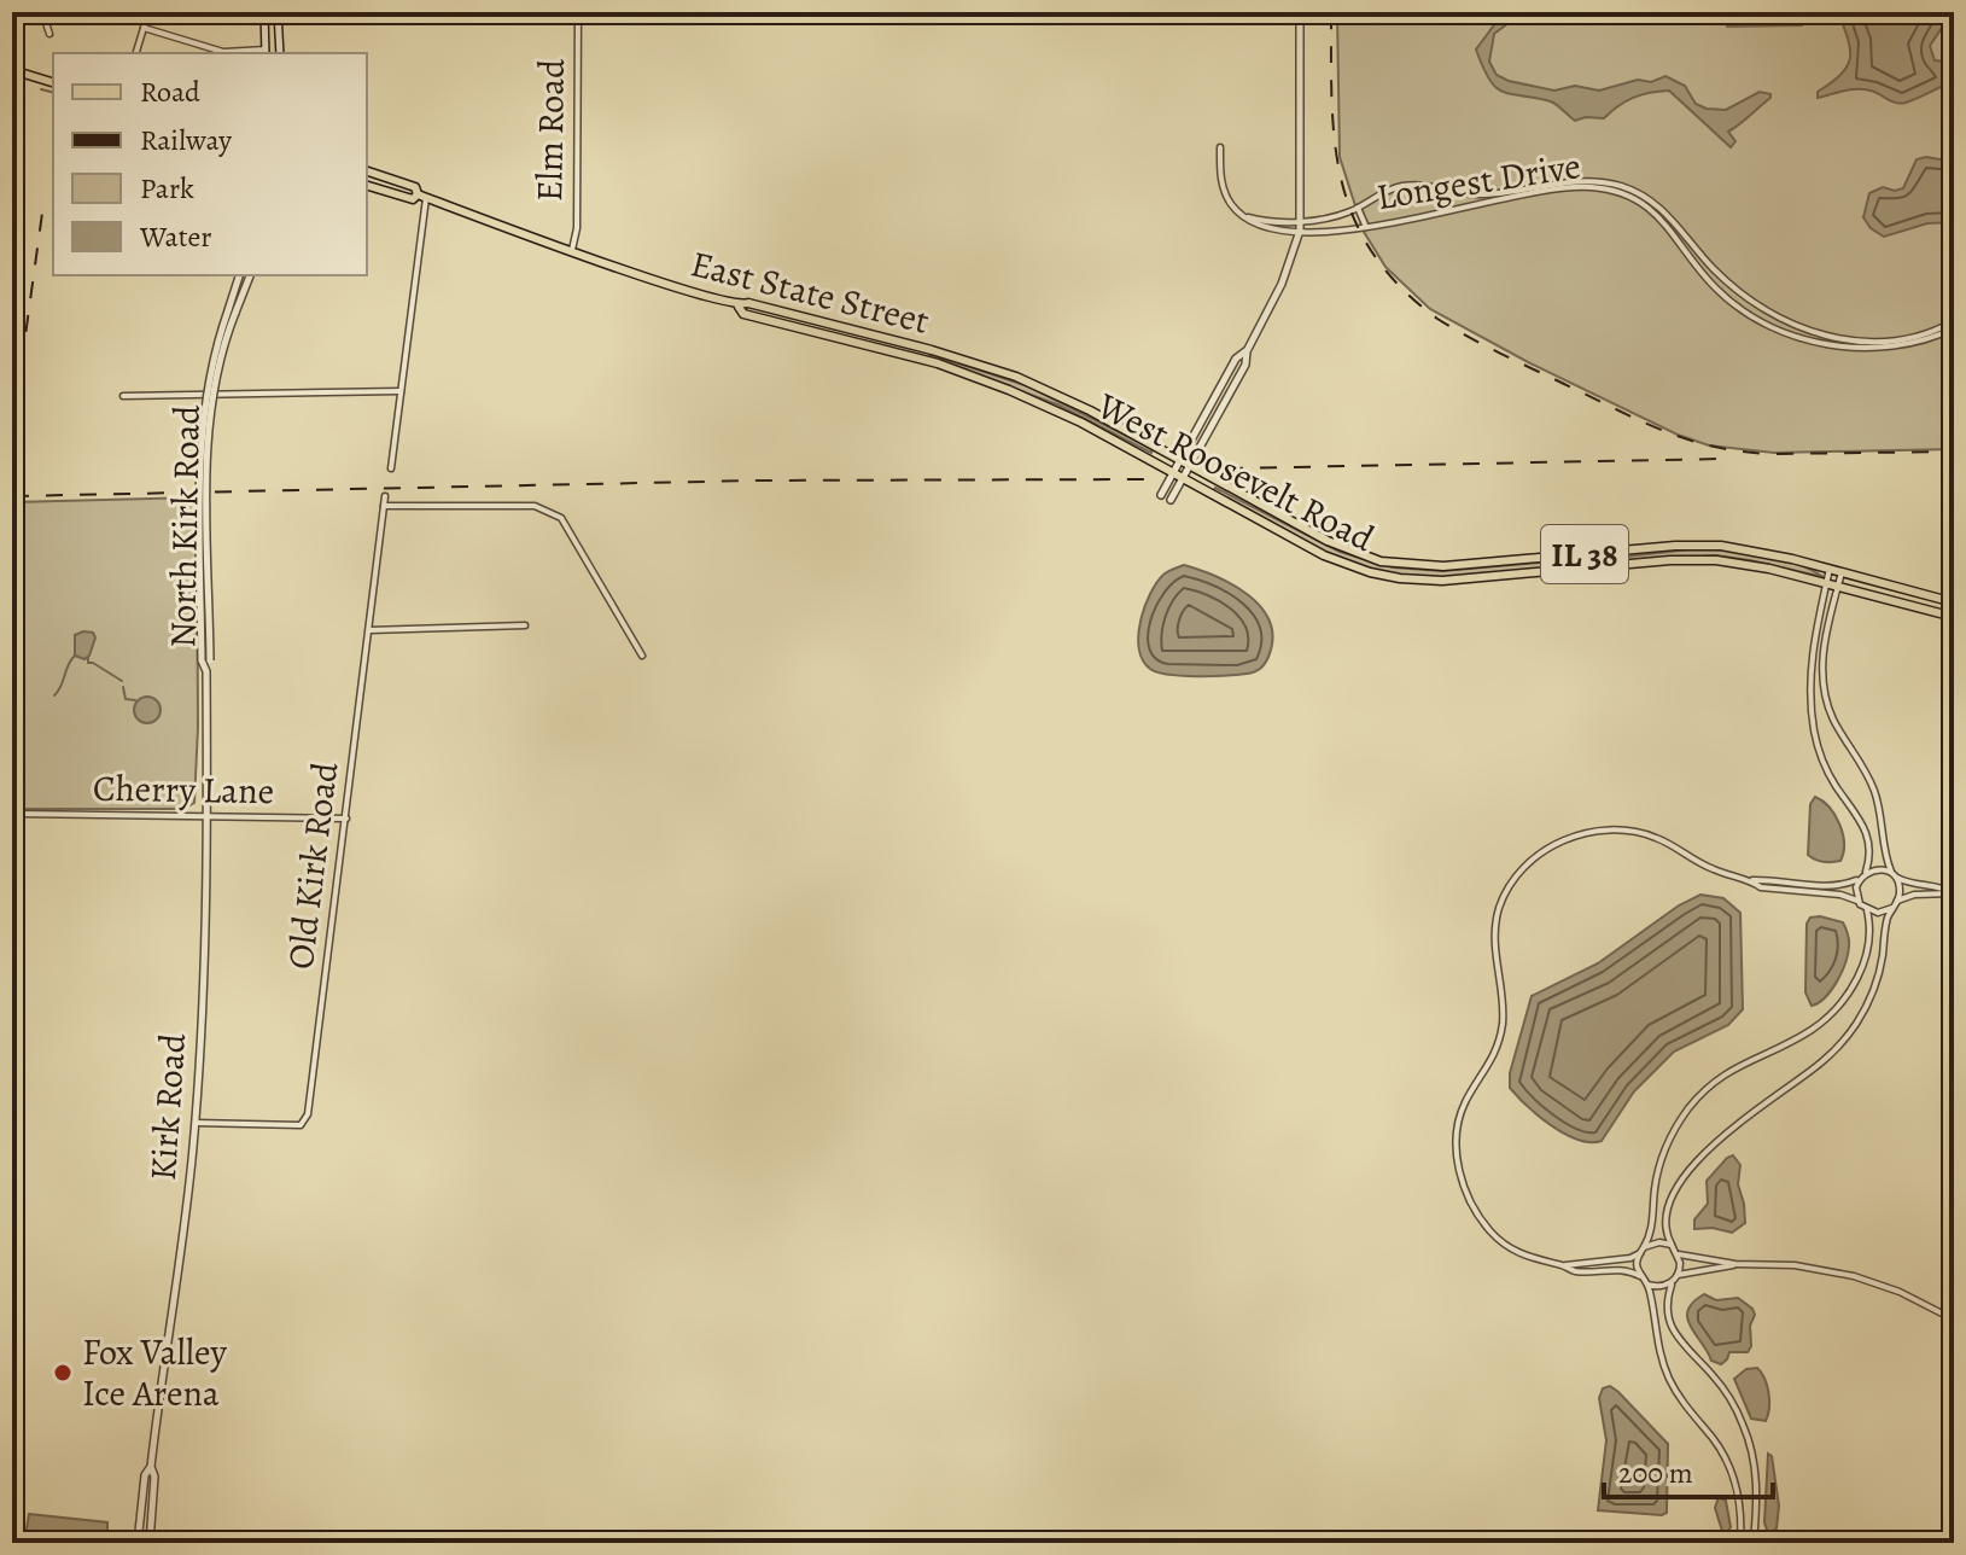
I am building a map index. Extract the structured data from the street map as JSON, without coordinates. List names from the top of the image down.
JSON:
{
  "streets": {
    "main road": ["East State Street", "West Roosevelt Road", "IL 38"],
    "street": [
      "Elm Road",
      "Longest Drive",
      "North Kirk Road",
      "Cherry Lane",
      "Old Kirk Road",
      "Kirk Road"
    ]
  },
  "crossings": [
    ["Elm Road", "East State Street"],
    ["East State Street", "West Roosevelt Road"],
    ["North Kirk Road", "Kirk Road"],
    ["Cherry Lane", "Old Kirk Road"],
    ["Cherry Lane", "Kirk Road"],
    ["Old Kirk Road", "Kirk Road"]
  ],
  "places": ["Fox Valley Ice Arena"],
  "legend": [
    "Road",
    "Railway",
    "Park",
    "Water"
  ],
  "scale_bar": "200 m"
}
